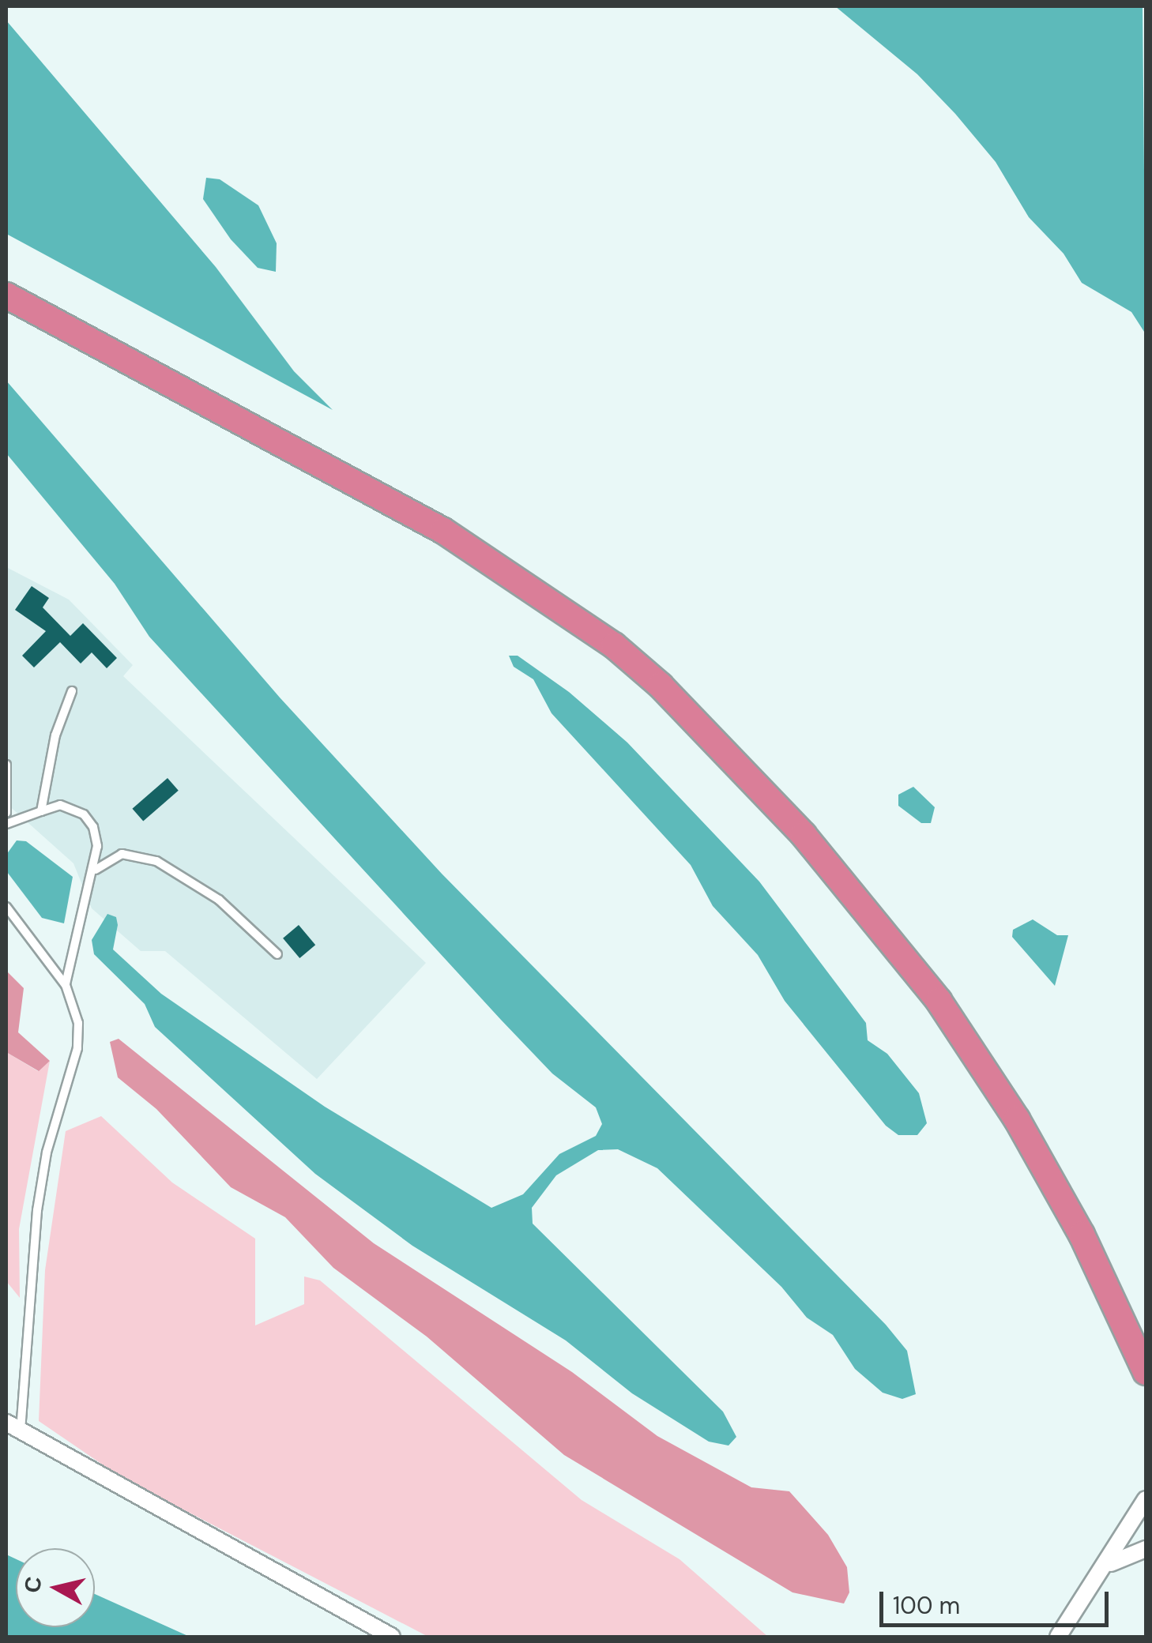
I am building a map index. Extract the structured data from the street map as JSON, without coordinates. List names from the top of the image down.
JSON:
{
  "scale_bar": "100 m",
  "north": "left"
}
